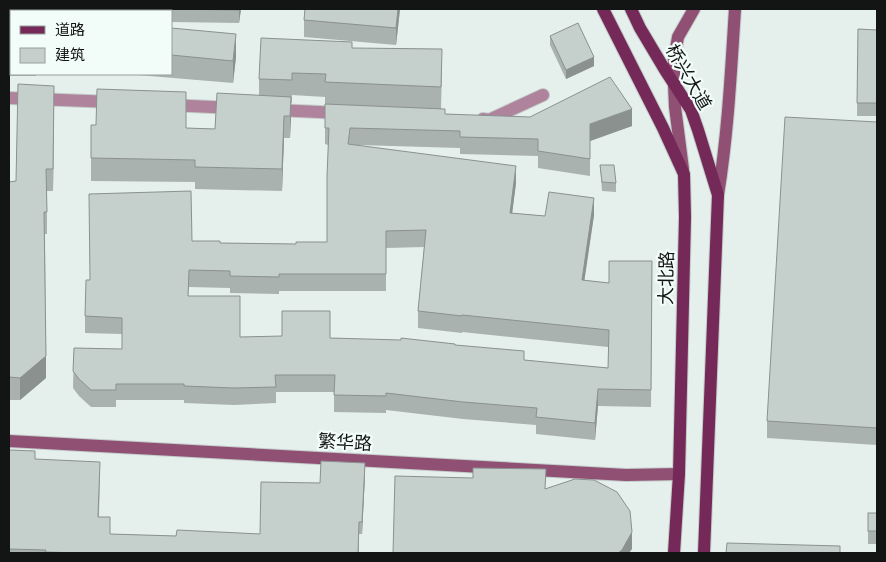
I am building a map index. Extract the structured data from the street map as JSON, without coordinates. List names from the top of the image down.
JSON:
{
  "streets": {
    "main road": ["桥兴大道", "大北路"],
    "street": ["繁华路"]
  },
  "crossings": [
    ["桥兴大道", "大北路"],
    ["大北路", "繁华路"]
  ],
  "legend": ["道路", "建筑"]
}
